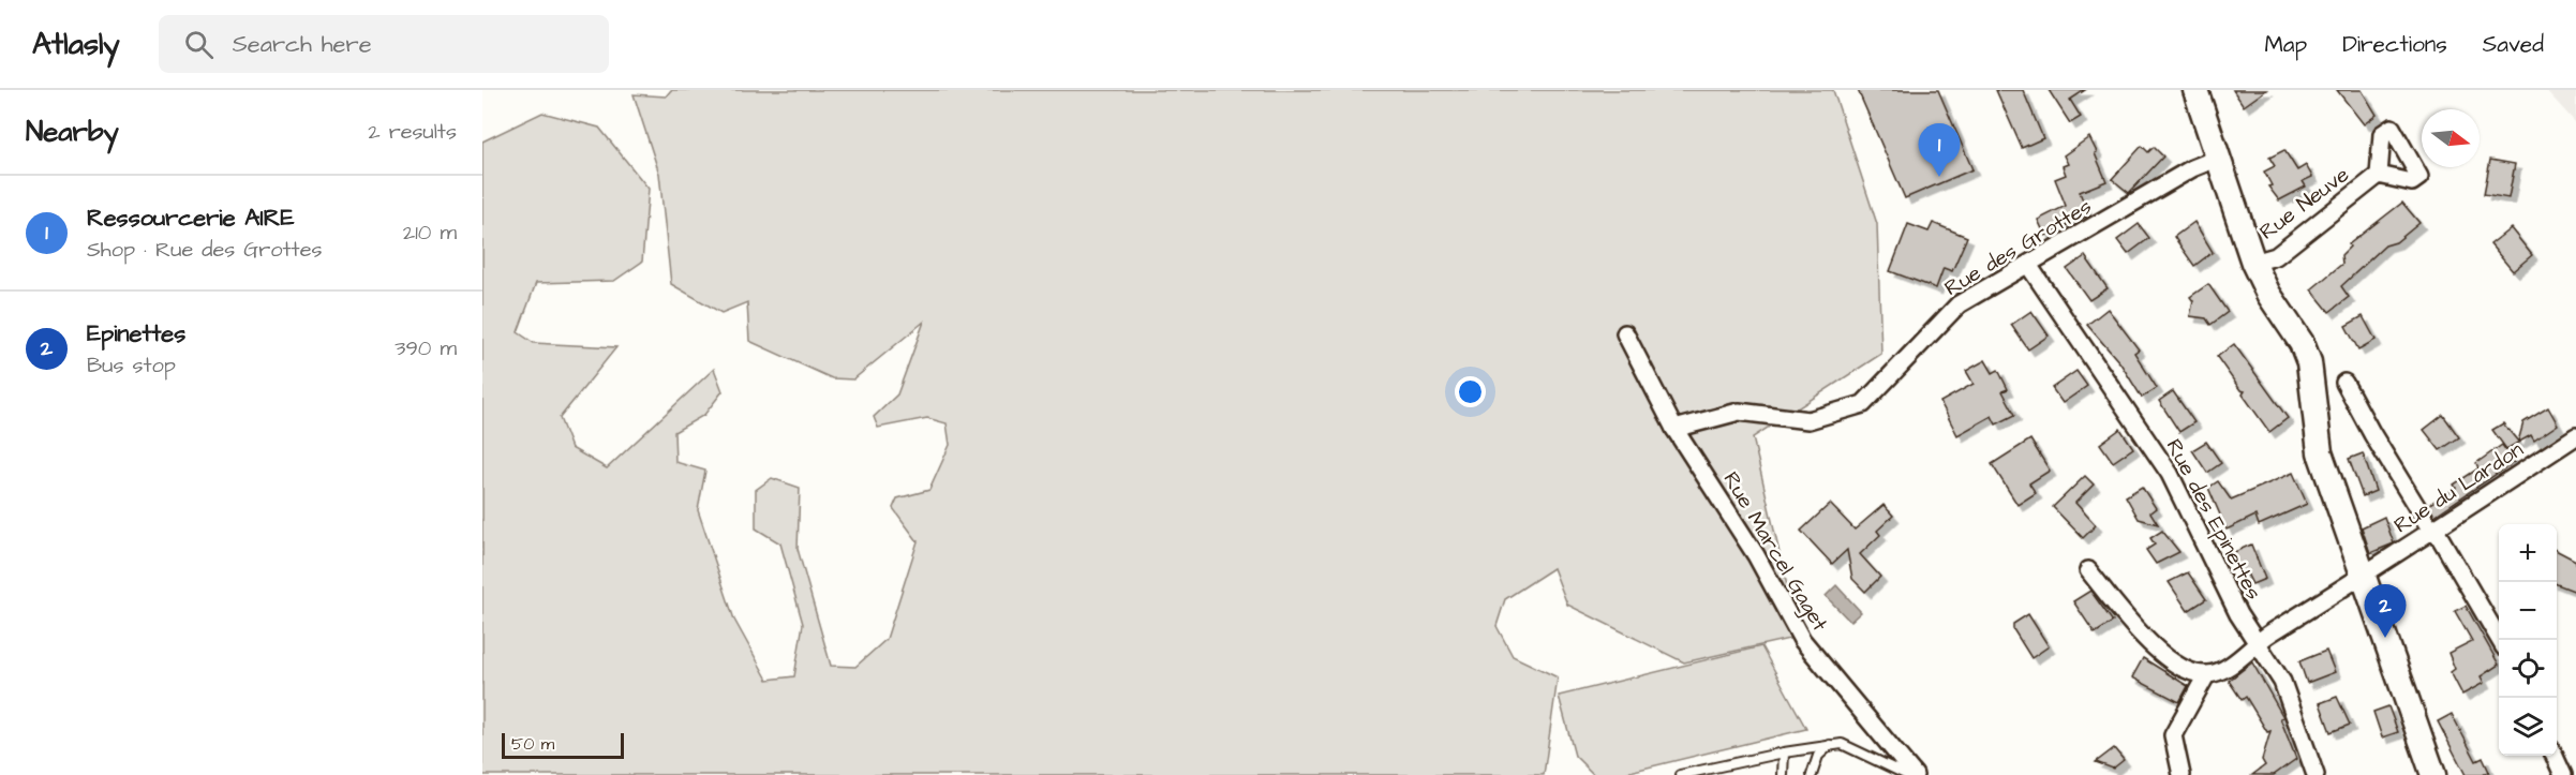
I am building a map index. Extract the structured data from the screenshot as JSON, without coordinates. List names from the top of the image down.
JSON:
{
  "streets": {
    "street": [
      "Rue Neuve",
      "Rue des Grottes",
      "Rue du Lardon",
      "Rue des Epinettes",
      "Rue Marcel Gaget"
    ]
  },
  "crossings": [
    ["Rue des Grottes", "Rue des Epinettes"],
    ["Rue des Grottes", "Rue Marcel Gaget"],
    ["Rue du Lardon", "Rue des Epinettes"]
  ],
  "scale_bar": "50 m",
  "north": "right",
  "page": {
    "header": "Atlasly",
    "search": "Search here",
    "nav": ["Map", "Directions", "Saved"],
    "heading": ["Nearby", "2 results"],
    "pins": ["1", "2"],
    "list": [
      {
        "mark": "1",
        "name": "Ressourcerie AIRE",
        "note": "Shop · Rue des Grottes",
        "value": "210 m"
      },
      {
        "mark": "2",
        "name": "Epinettes",
        "note": "Bus stop",
        "value": "390 m"
      }
    ],
    "map_buttons": ["+", "−"],
    "scale": "50 m"
  }
}
